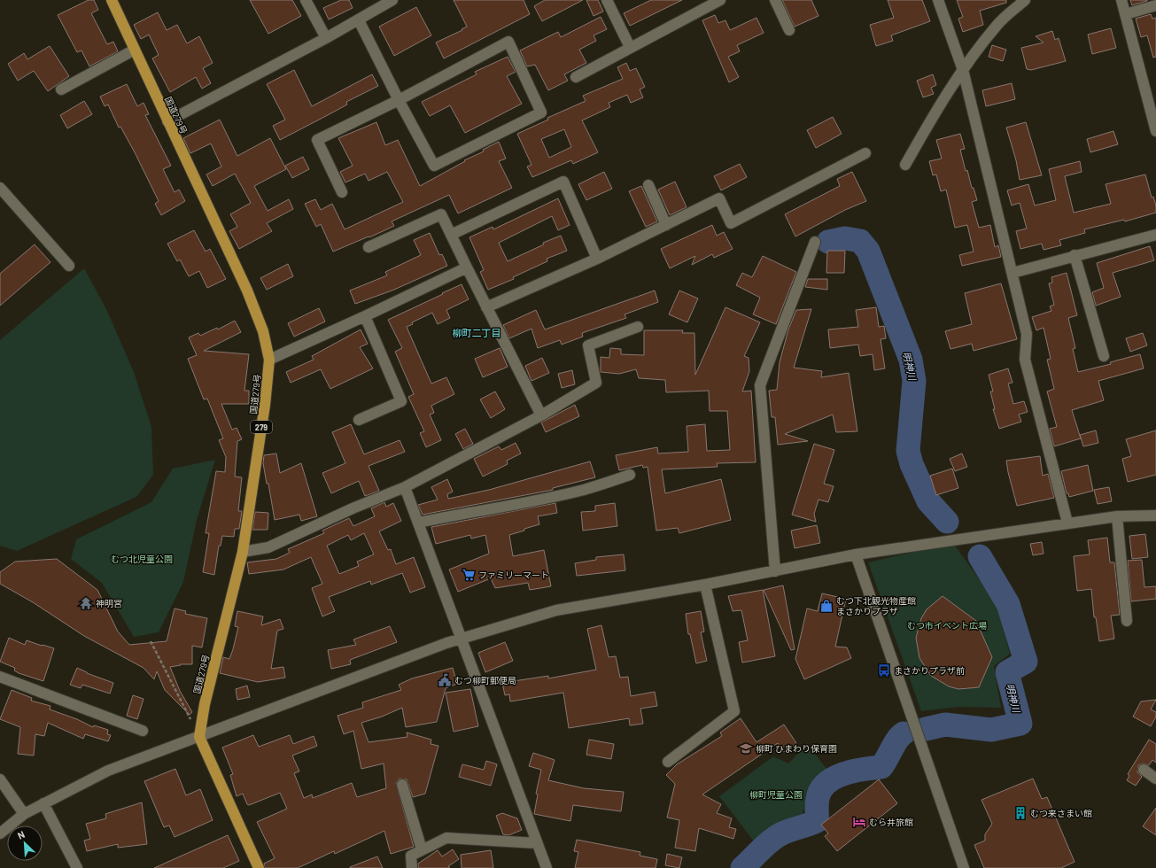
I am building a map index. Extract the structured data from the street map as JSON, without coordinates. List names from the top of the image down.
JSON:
{
  "streets": {
    "highway": ["国道279号", "279"]
  },
  "districts": ["柳町二丁目"],
  "water": ["明神川"],
  "parks": ["むつ北児童公園", "むつ市イベント広場", "柳町児童公園"],
  "places": {
    "supermarket": ["ファミリーマート"],
    "temple": ["神明宮"],
    "shop": ["むつ下北観光物産館 まさかりプラザ"],
    "bus stop": ["まさかりプラザ前"],
    "public building": ["むつ柳町郵便局"],
    "school or university": ["柳町 ひまわり保育園"],
    "building": ["むつ来さまい館"],
    "hotel": ["むら井旅館"]
  },
  "north": "top left"
}
